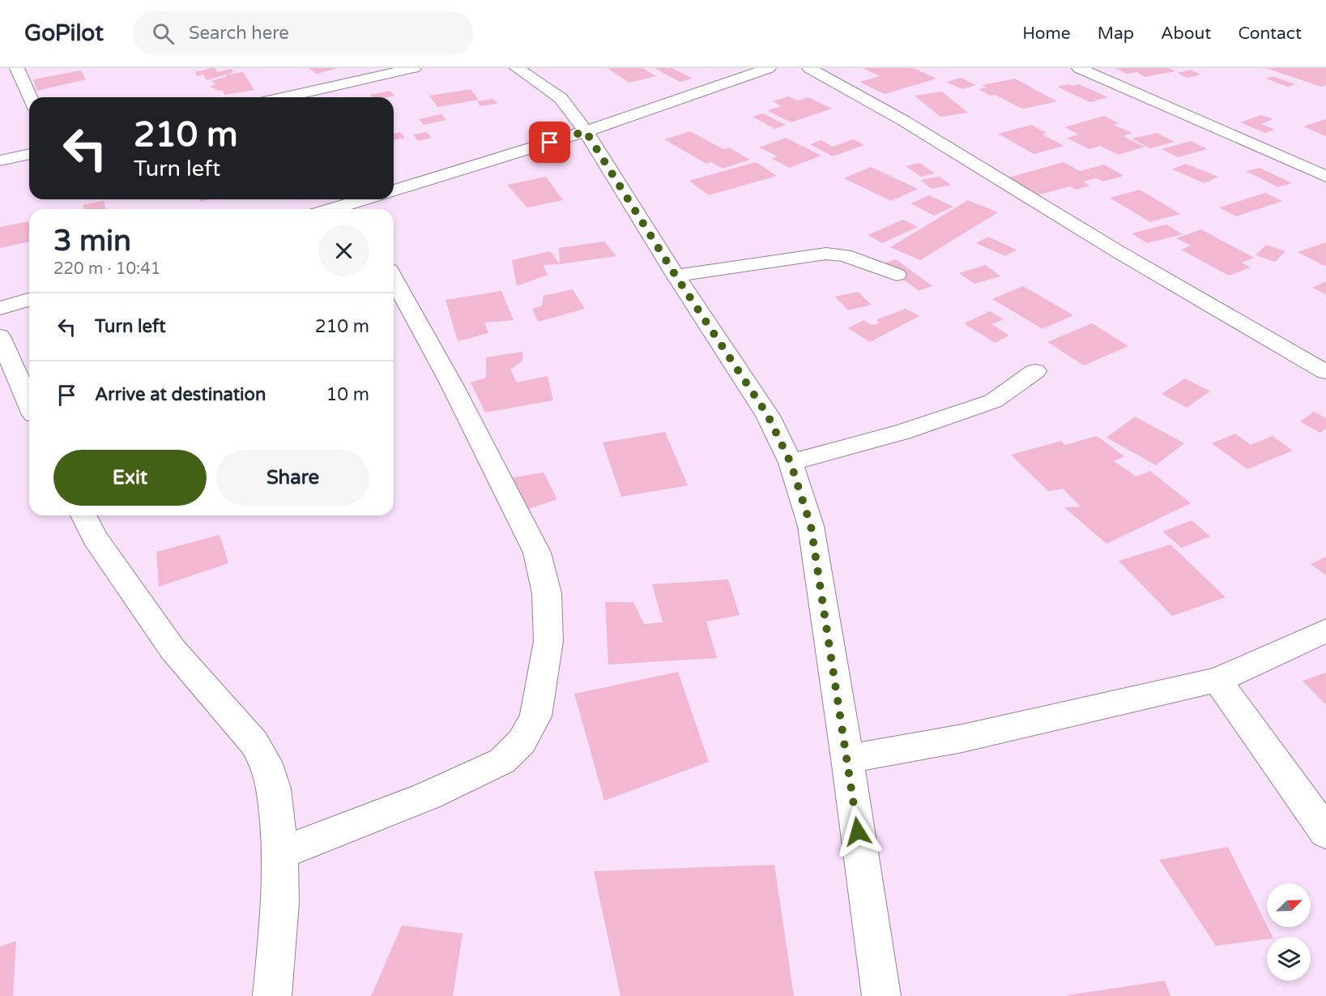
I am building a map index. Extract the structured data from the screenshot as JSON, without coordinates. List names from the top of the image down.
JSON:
{
  "north": "top right",
  "page": {
    "header": "GoPilot",
    "search": "Search here",
    "nav": [
      "Home",
      "Map",
      "About",
      "Contact"
    ],
    "turn": ["210 m", "Turn left"],
    "heading": ["3 min", "220 m · 10:41"],
    "list": [
      {
        "name": "Turn left",
        "value": "210 m"
      },
      {
        "name": "Arrive at destination",
        "value": "10 m"
      }
    ],
    "buttons": ["Exit", "Share"]
  }
}
